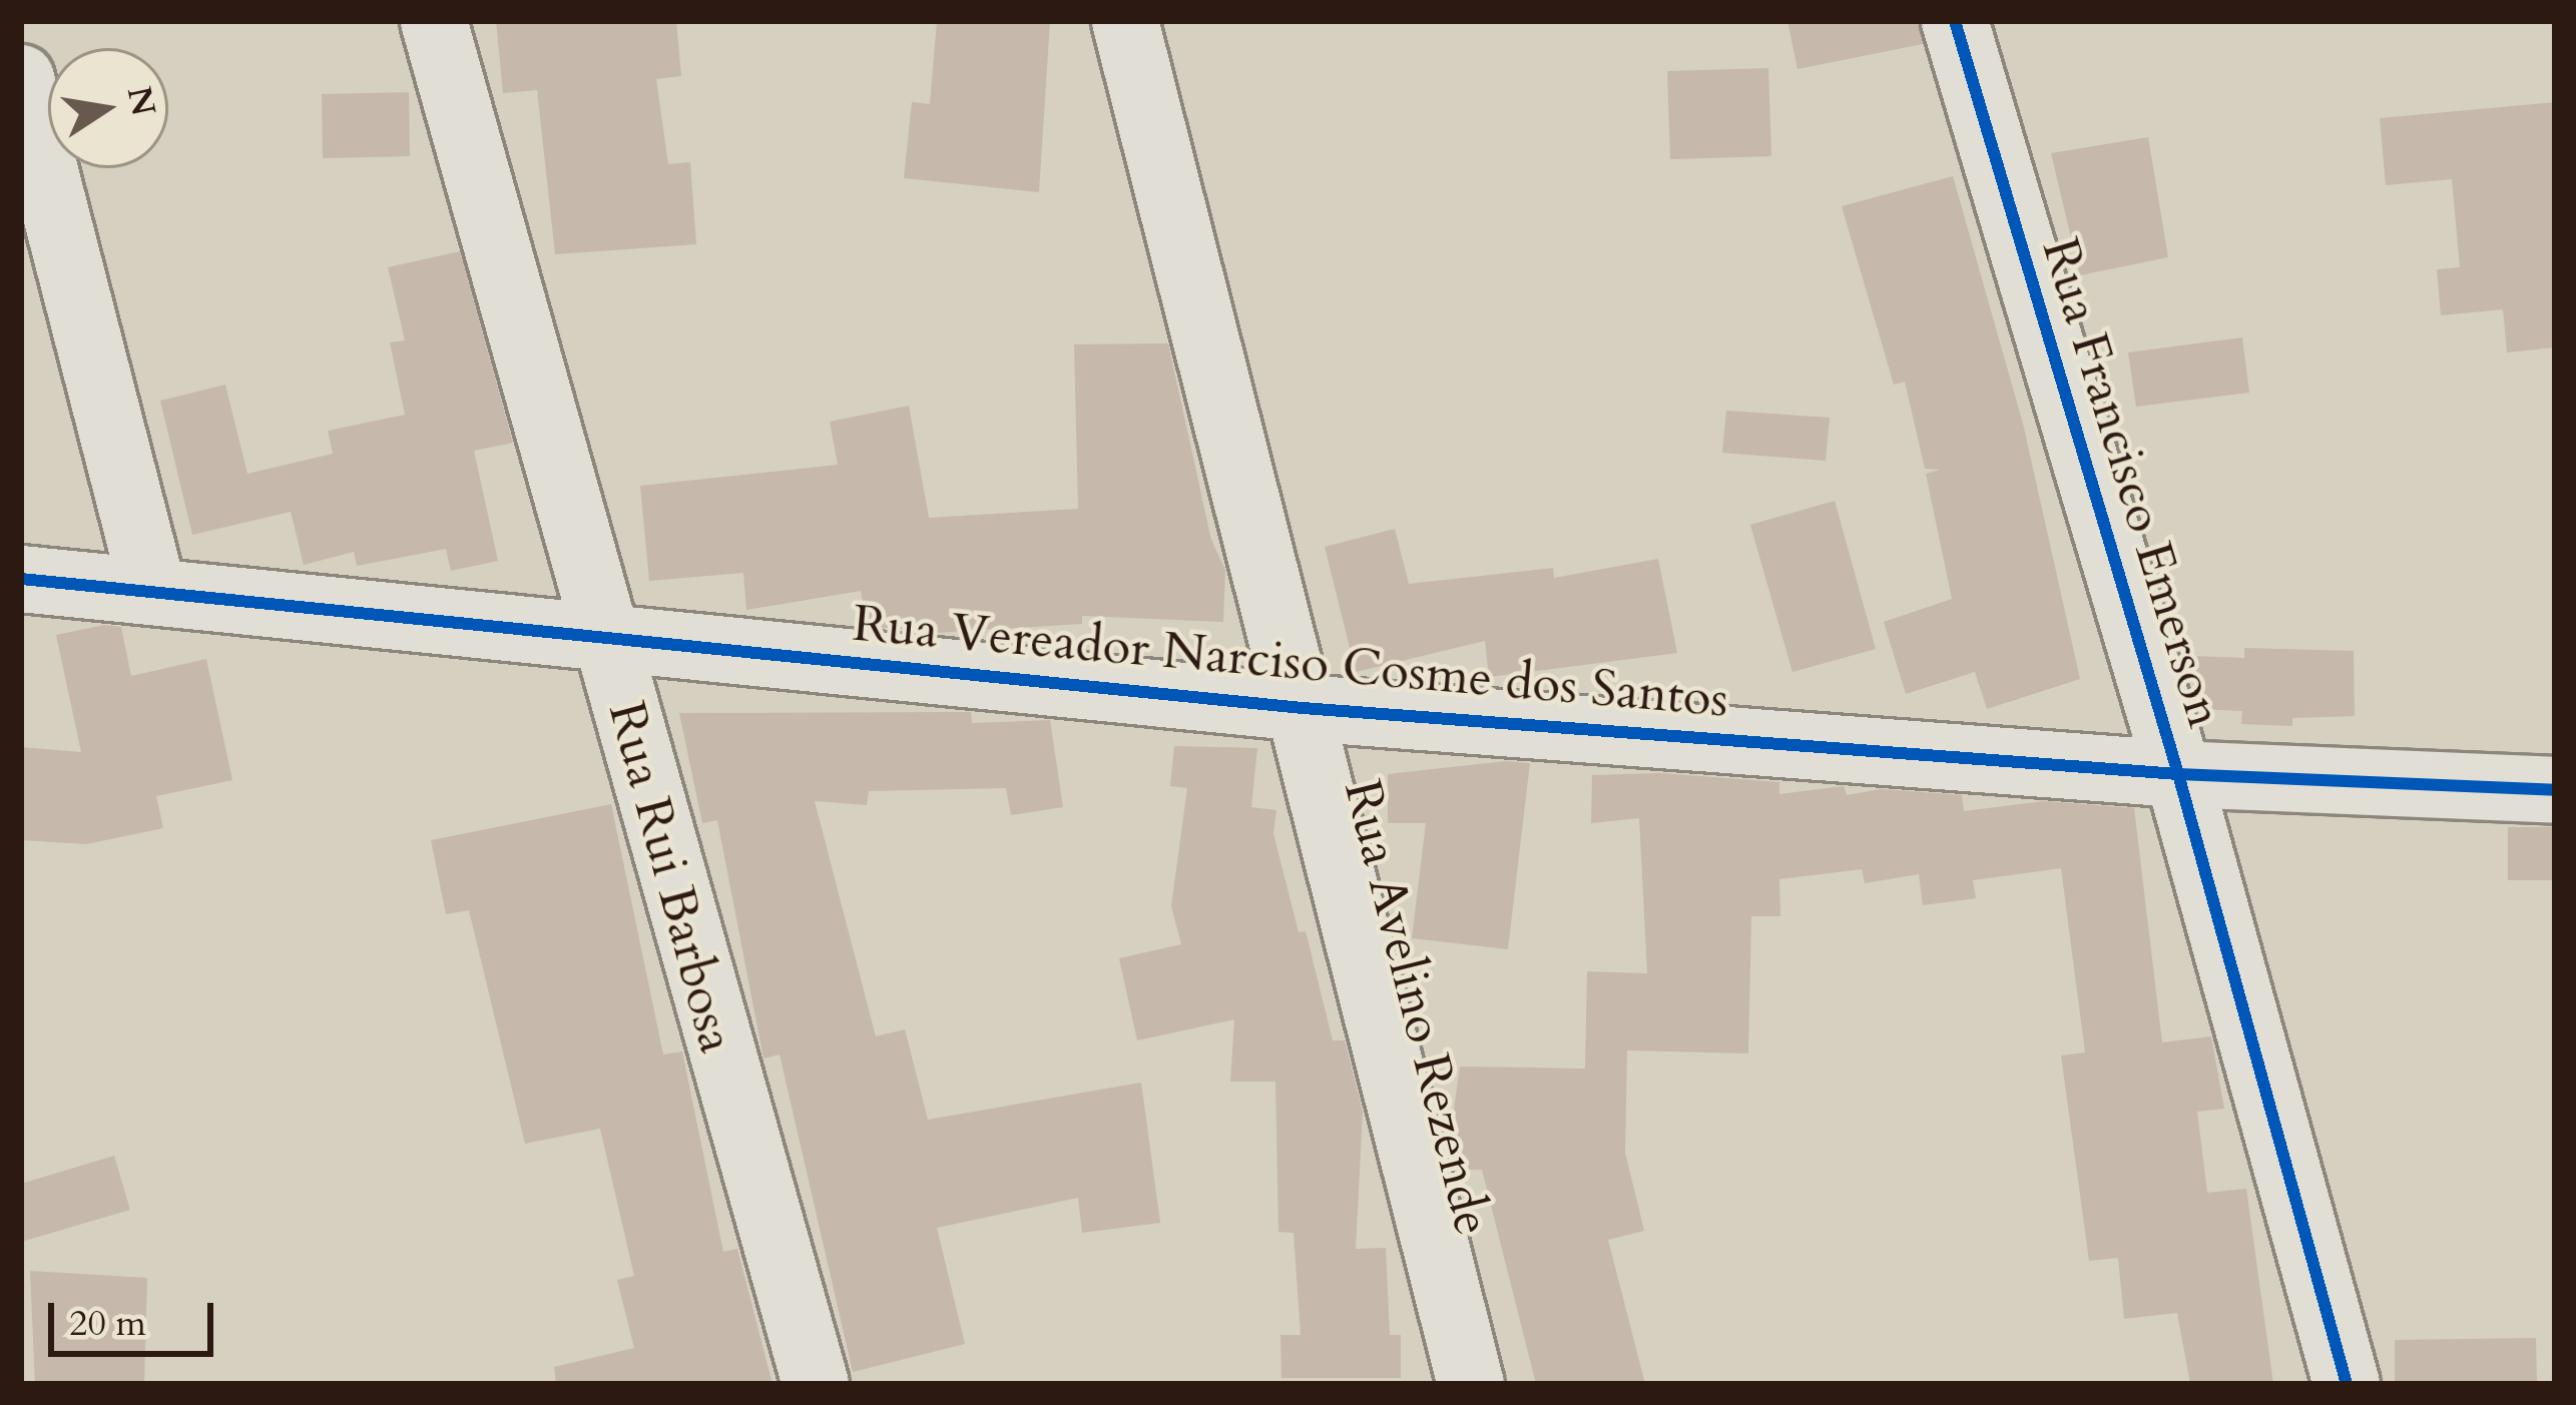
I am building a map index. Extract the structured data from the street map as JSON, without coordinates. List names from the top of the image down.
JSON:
{
  "streets": {
    "street": [
      "Rua Francisco Emerson",
      "Rua Vereador Narciso Cosme dos Santos",
      "Rua Rui Barbosa",
      "Rua Avelino Rezende"
    ]
  },
  "crossings": [
    ["Rua Francisco Emerson", "Rua Vereador Narciso Cosme dos Santos"],
    ["Rua Vereador Narciso Cosme dos Santos", "Rua Rui Barbosa"],
    ["Rua Vereador Narciso Cosme dos Santos", "Rua Avelino Rezende"]
  ],
  "scale_bar": "20 m",
  "north": "right"
}
